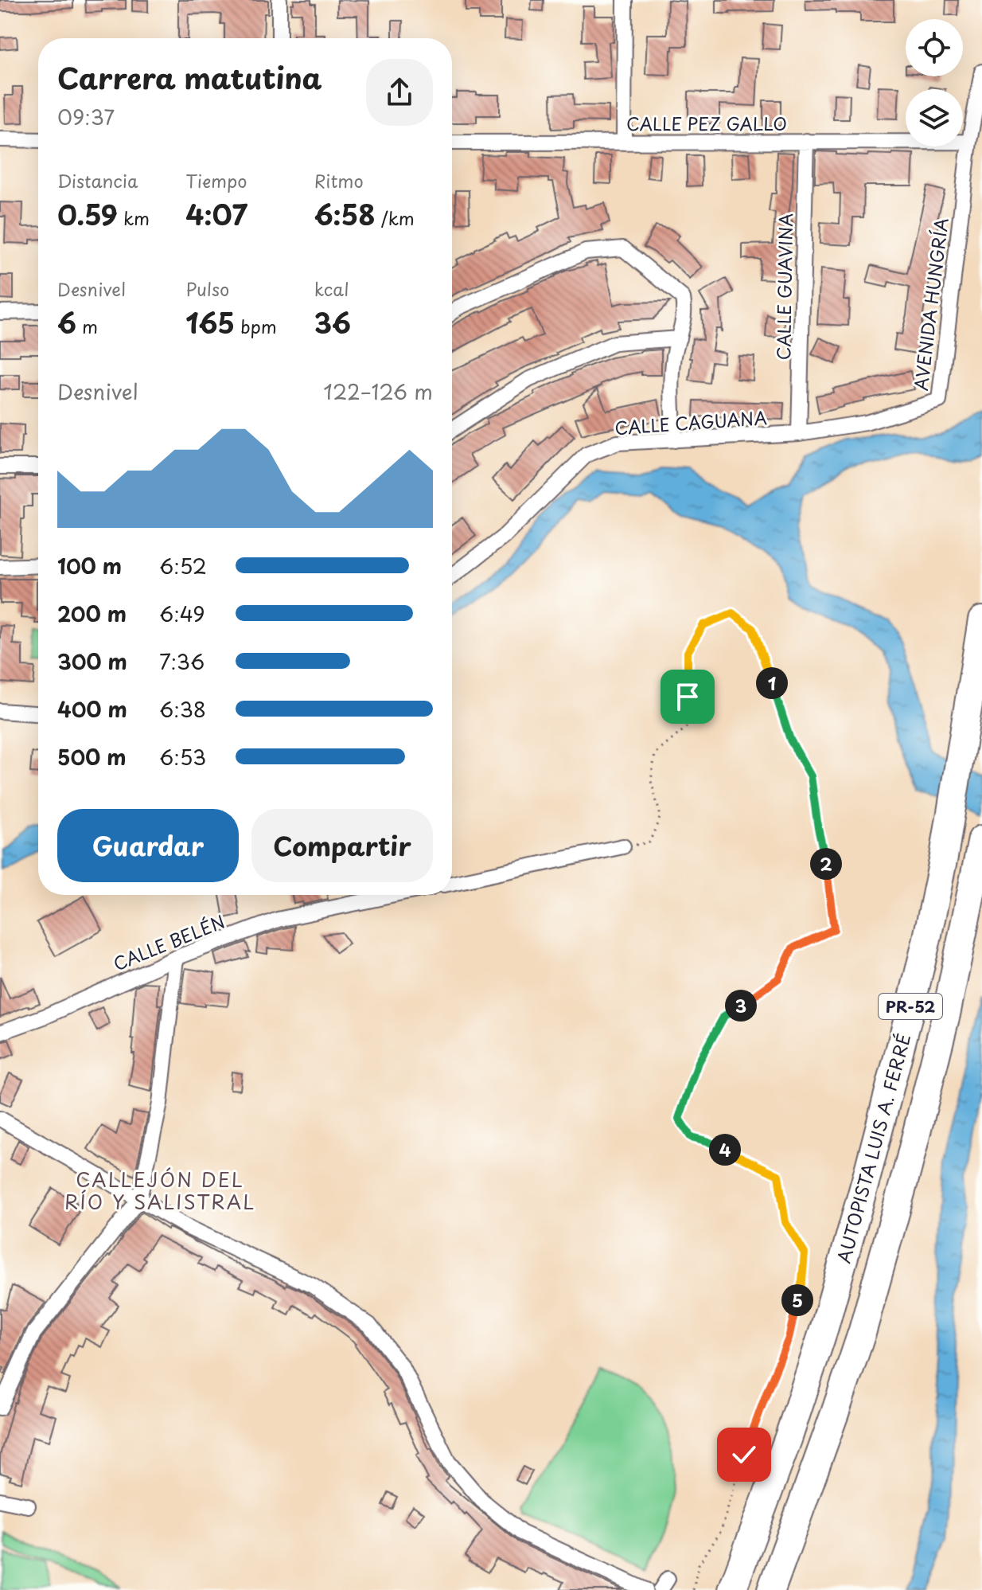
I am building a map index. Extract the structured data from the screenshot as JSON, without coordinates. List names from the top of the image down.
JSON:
{
  "streets": {
    "highway": ["PR-52", "AUTOPISTA LUIS A. FERRÉ"],
    "street": [
      "CALLE PEZ GALLO",
      "CALLE GUAVINA",
      "AVENIDA HUNGRÍA",
      "CALLE CAGUANA",
      "CALLE BELÉN"
    ]
  },
  "crossings": [
    ["CALLE PEZ GALLO", "CALLE GUAVINA"],
    ["CALLE PEZ GALLO", "AVENIDA HUNGRÍA"],
    ["CALLE GUAVINA", "AVENIDA HUNGRÍA"],
    ["CALLE GUAVINA", "CALLE CAGUANA"],
    ["AVENIDA HUNGRÍA", "CALLE CAGUANA"]
  ],
  "districts": ["CALLEJÓN DEL RÍO Y SALISTRAL"],
  "page": {
    "heading": ["Carrera matutina", "09:37"],
    "stats": [
      ["Distancia", "0.59 km"],
      ["Tiempo", "4:07"],
      ["Ritmo", "6:58 /km"],
      ["Desnivel", "6 m"],
      ["Pulso", "165 bpm"],
      ["kcal", "36"]
    ],
    "chart": ["Desnivel", "122–126 m"],
    "list": [
      {
        "name": "100 m",
        "note": "6:52"
      },
      {
        "name": "200 m",
        "note": "6:49"
      },
      {
        "name": "300 m",
        "note": "7:36"
      },
      {
        "name": "400 m",
        "note": "6:38"
      },
      {
        "name": "500 m",
        "note": "6:53"
      }
    ],
    "pins": [
      "1",
      "2",
      "3",
      "4",
      "5"
    ],
    "buttons": ["Guardar", "Compartir"]
  }
}
